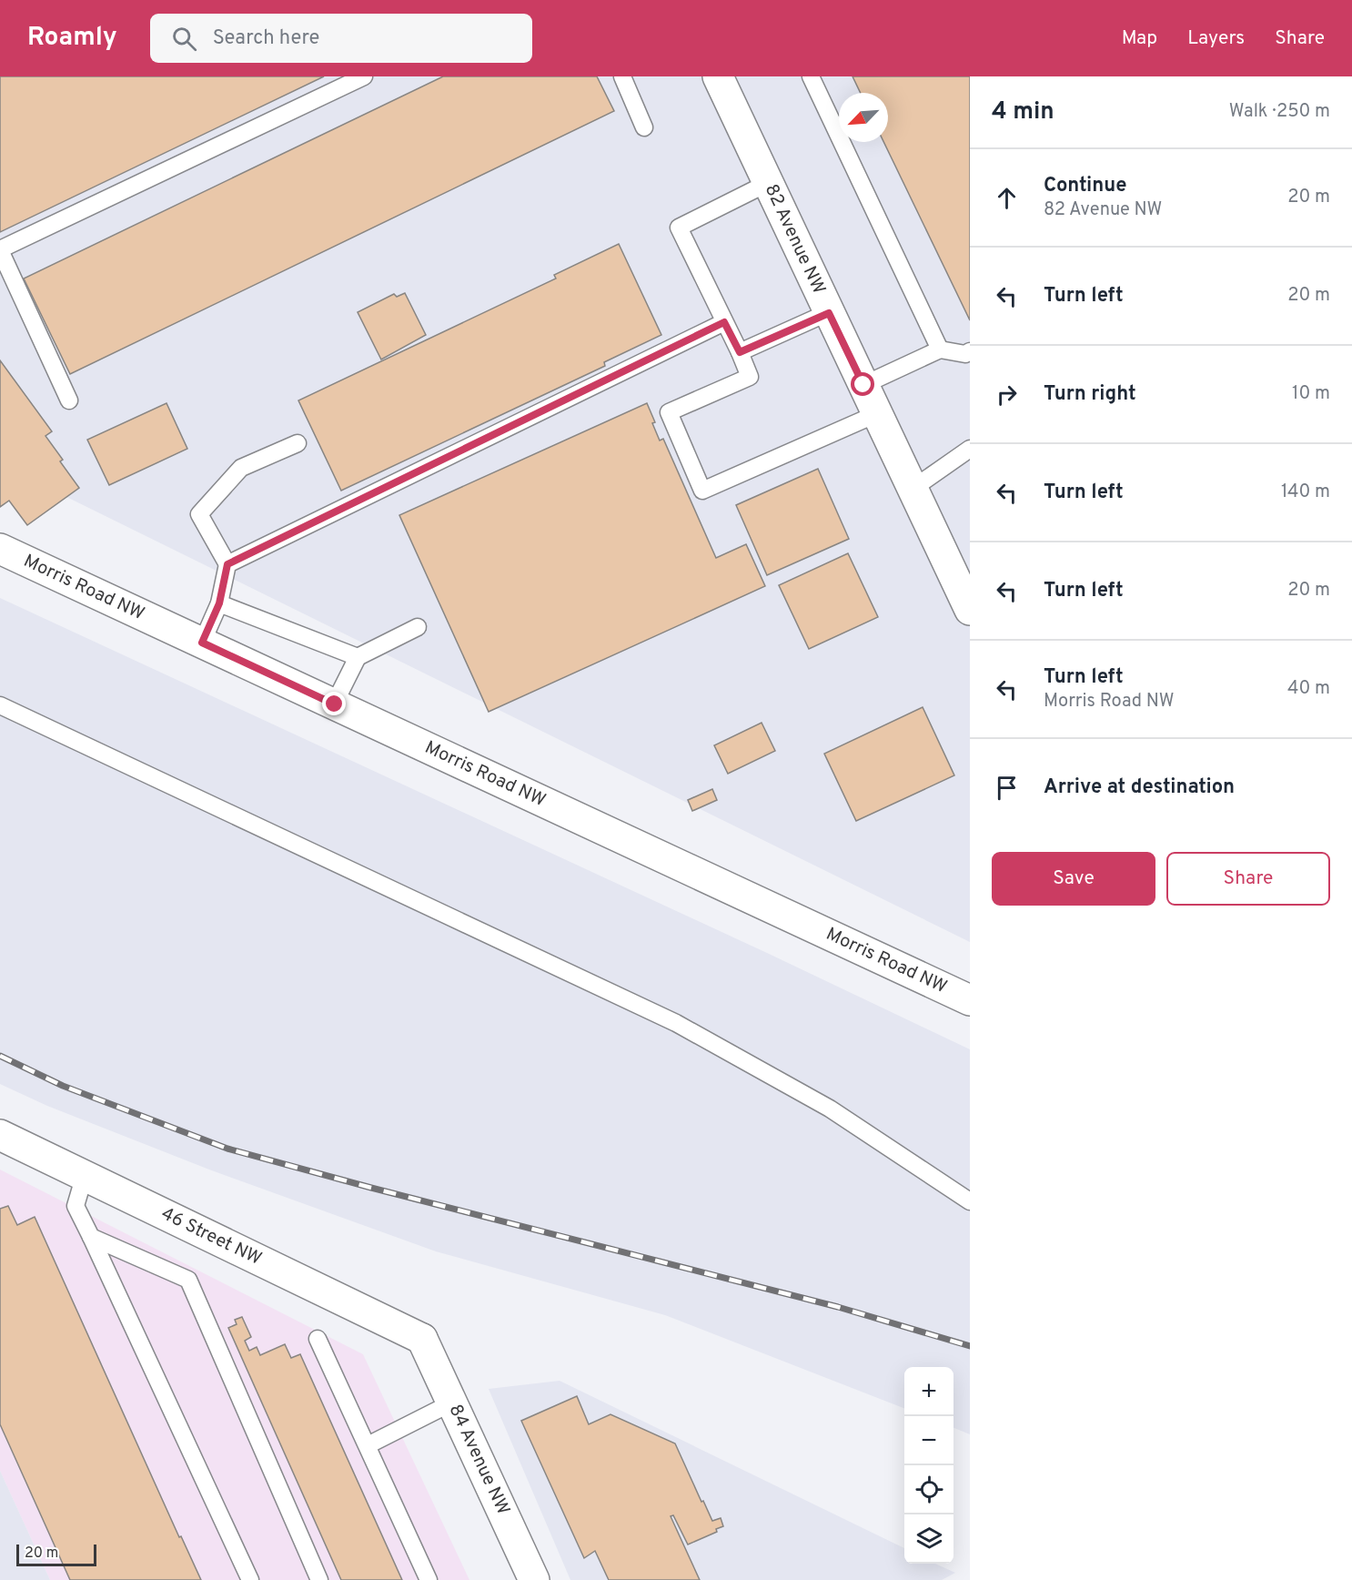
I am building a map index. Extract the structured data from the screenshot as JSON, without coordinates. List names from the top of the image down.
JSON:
{
  "streets": {
    "street": [
      "82 Avenue NW",
      "Morris Road NW",
      "46 Street NW",
      "84 Avenue NW"
    ]
  },
  "crossings": [
    ["46 Street NW", "84 Avenue NW"]
  ],
  "scale_bar": "20 m",
  "north": "bottom left",
  "page": {
    "header": "Roamly",
    "search": "Search here",
    "nav": ["Map", "Layers", "Share"],
    "heading": ["4 min", "Walk · 250 m"],
    "list": [
      ["Continue", "82 Avenue NW", "20 m"],
      ["Turn left", "20 m"],
      ["Turn right", "10 m"],
      ["Turn left", "140 m"],
      ["Turn left", "20 m"],
      ["Turn left", "Morris Road NW", "40 m"],
      "Arrive at destination"
    ],
    "buttons": ["Save", "Share"],
    "map_buttons": ["+", "−"],
    "scale": "20 m"
  }
}
